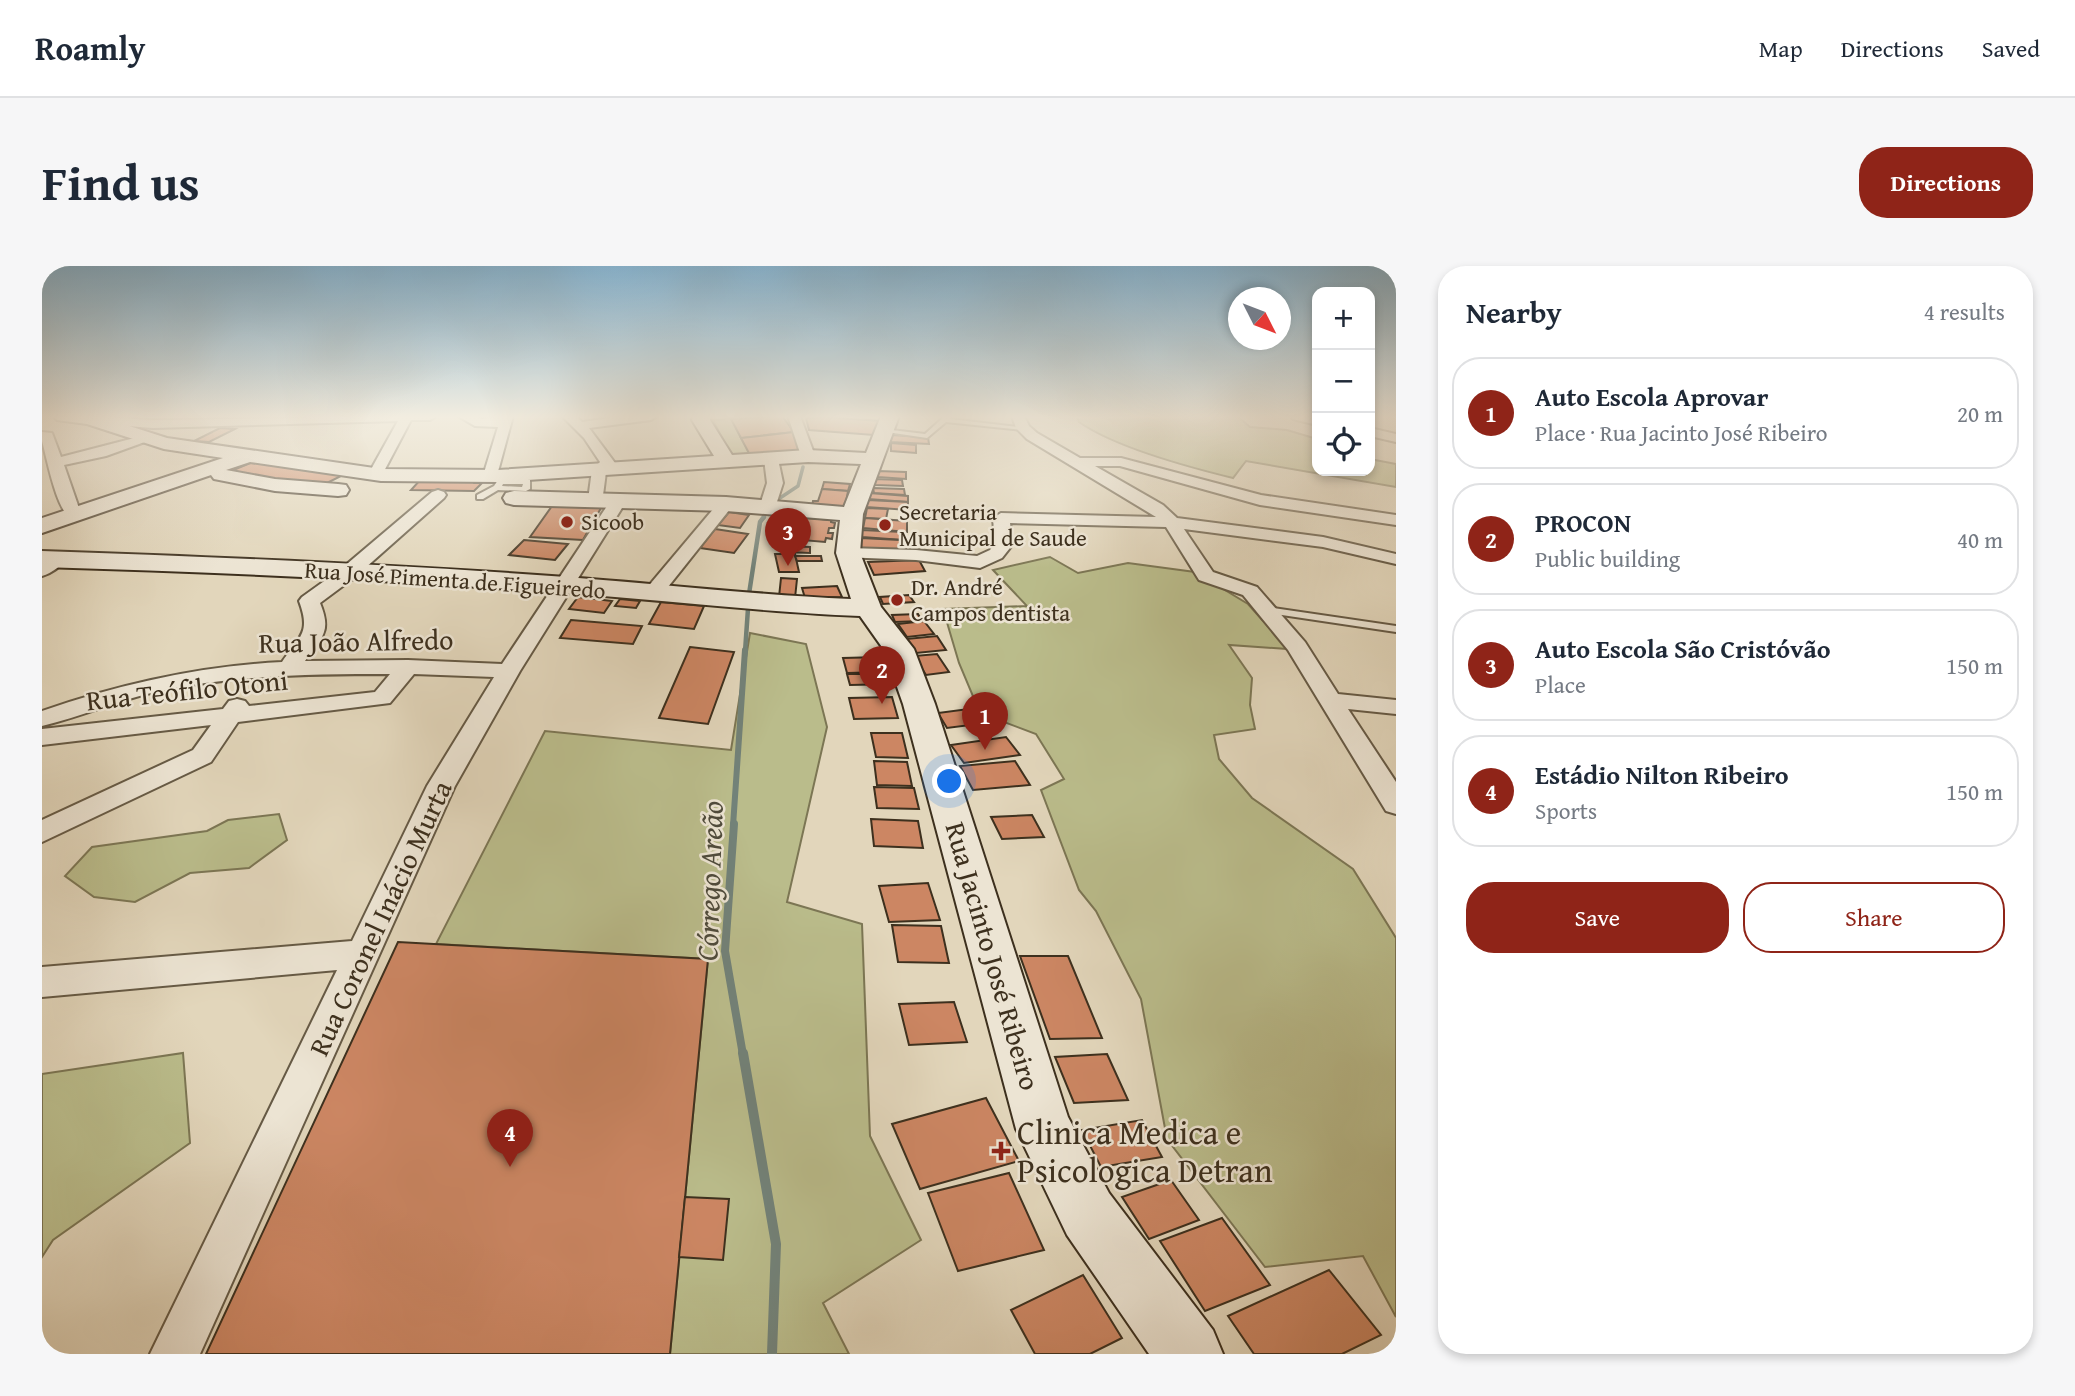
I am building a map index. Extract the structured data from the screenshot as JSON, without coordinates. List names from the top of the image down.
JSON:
{
  "streets": {
    "street": [
      "Rua José Pimenta de Figueiredo",
      "Rua João Alfredo",
      "Rua Teófilo Otoni",
      "Rua Coronel Inácio Murta",
      "Rua Jacinto José Ribeiro"
    ]
  },
  "crossings": [
    ["Rua José Pimenta de Figueiredo", "Rua Coronel Inácio Murta"],
    ["Rua José Pimenta de Figueiredo", "Rua Jacinto José Ribeiro"],
    ["Rua João Alfredo", "Rua Teófilo Otoni"],
    ["Rua João Alfredo", "Rua Coronel Inácio Murta"]
  ],
  "water": ["Córrego Areão"],
  "places": {
    "other": ["Sicoob", "Secretaria Municipal de Saude", "Dr. André Campos dentista"],
    "health": ["Clinica Medica e Psicologica Detran"]
  },
  "north": "bottom right",
  "page": {
    "header": "Roamly",
    "nav": ["Map", "Directions", "Saved"],
    "title": "Find us",
    "buttons": [
      "Directions",
      ["Save", "Share"]
    ],
    "heading": ["Nearby", "4 results"],
    "map_buttons": ["+", "−"],
    "list": [
      {
        "mark": "1",
        "name": "Auto Escola Aprovar",
        "note": "Place · Rua Jacinto José Ribeiro",
        "value": "20 m"
      },
      {
        "mark": "2",
        "name": "PROCON",
        "note": "Public building",
        "value": "40 m"
      },
      {
        "mark": "3",
        "name": "Auto Escola São Cristóvão",
        "note": "Place",
        "value": "150 m"
      },
      {
        "mark": "4",
        "name": "Estádio Nilton Ribeiro",
        "note": "Sports",
        "value": "150 m"
      }
    ],
    "pins": [
      "3",
      "2",
      "1",
      "4"
    ]
  }
}
